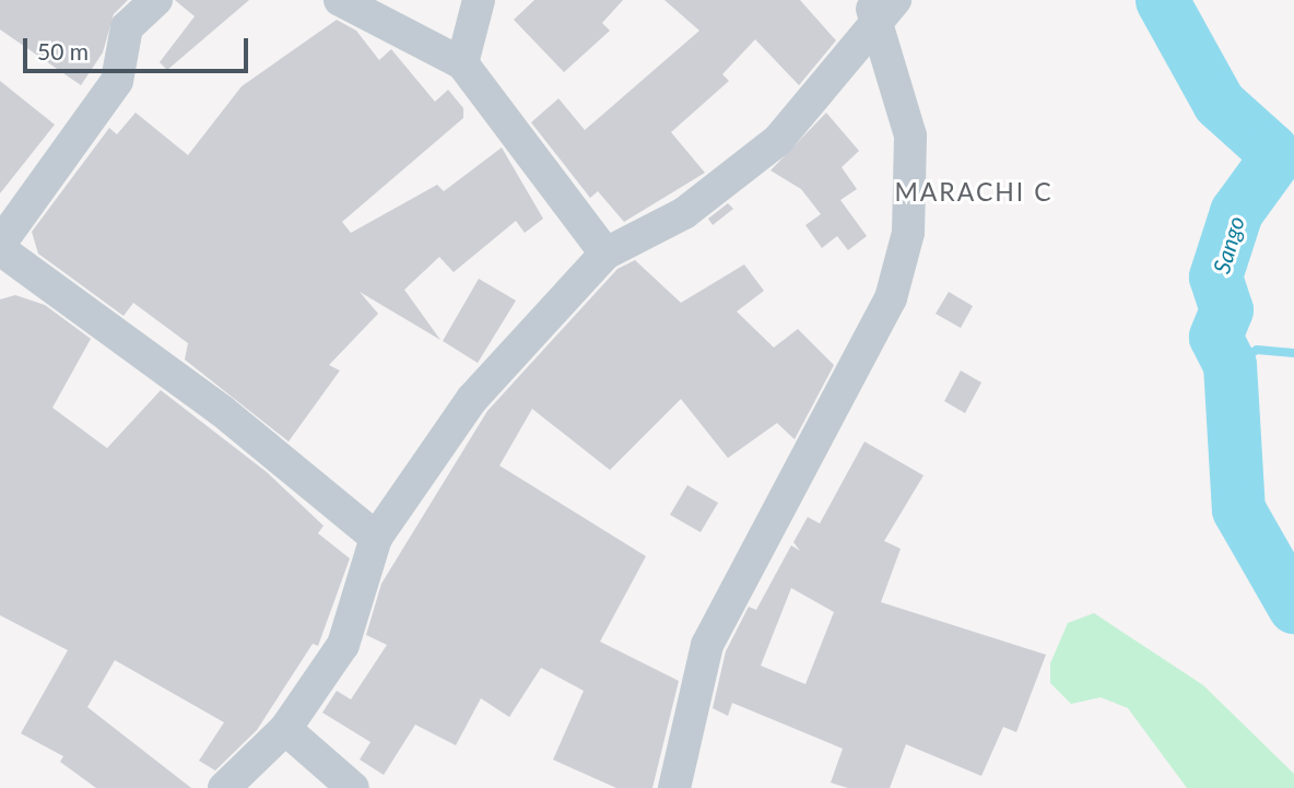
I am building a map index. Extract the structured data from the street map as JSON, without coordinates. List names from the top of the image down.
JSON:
{
  "districts": ["MARACHI C"],
  "water": ["Sango"],
  "scale_bar": "50 m"
}
